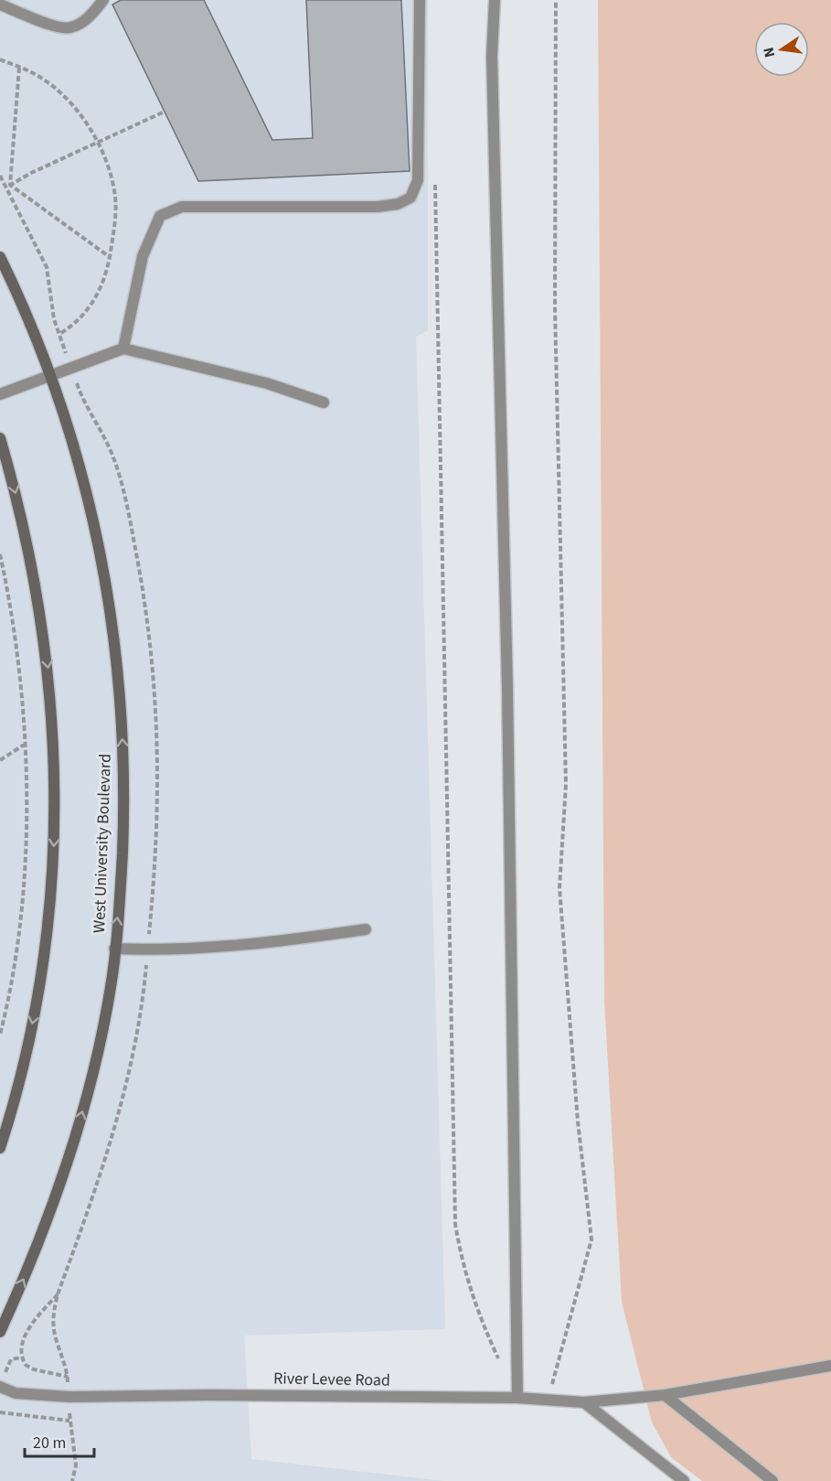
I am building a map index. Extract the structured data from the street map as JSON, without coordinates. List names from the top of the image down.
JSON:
{
  "streets": {
    "main road": ["West University Boulevard"],
    "street": ["River Levee Road"]
  },
  "scale_bar": "20 m",
  "north": "left"
}
